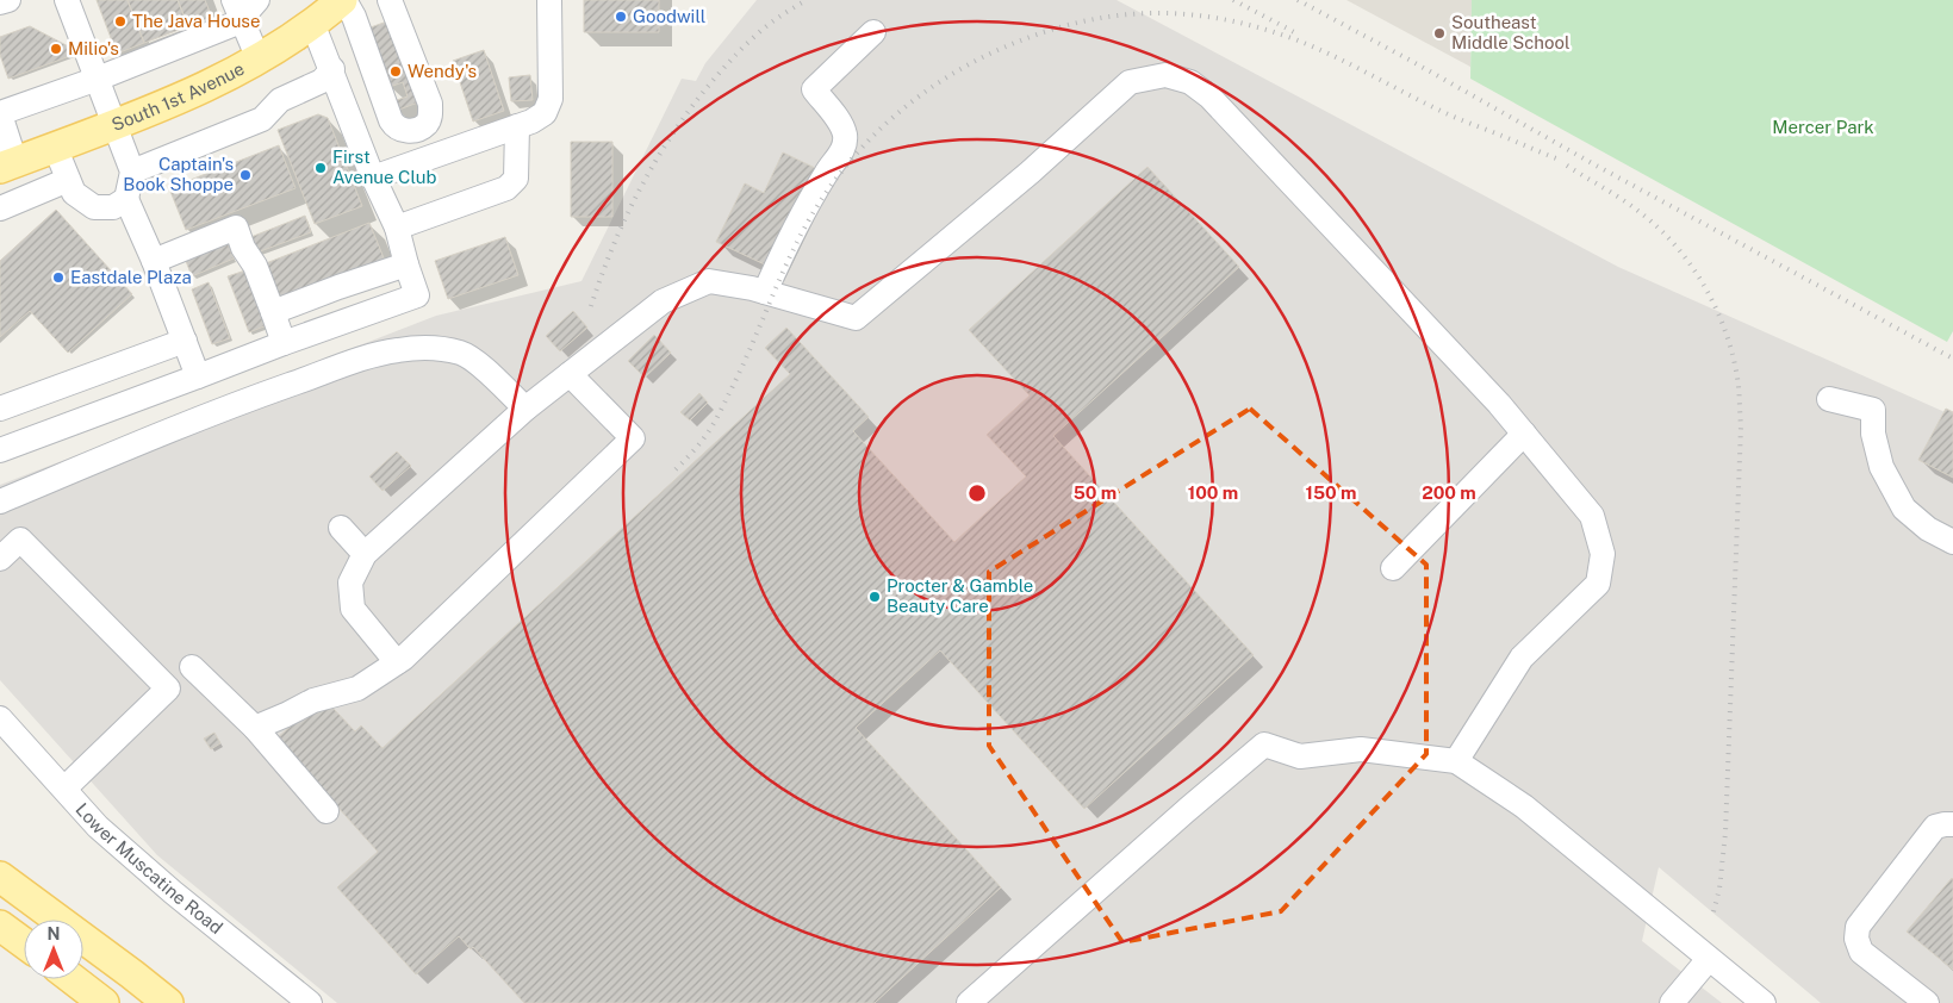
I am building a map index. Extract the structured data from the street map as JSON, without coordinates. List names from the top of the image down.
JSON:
{
  "streets": {
    "main road": ["South 1st Avenue"],
    "street": ["Lower Muscatine Road"]
  },
  "parks": ["Mercer Park"],
  "places": [
    "Goodwill",
    "The Java House",
    "Southeast Middle School",
    "Milio's",
    "Wendy's",
    "First Avenue Club",
    "Captain's Book Shoppe",
    "Eastdale Plaza",
    "Procter & Gamble Beauty Care"
  ],
  "north": "top",
  "rings": [
    "50 m",
    "100 m",
    "150 m",
    "200 m"
  ]
}
